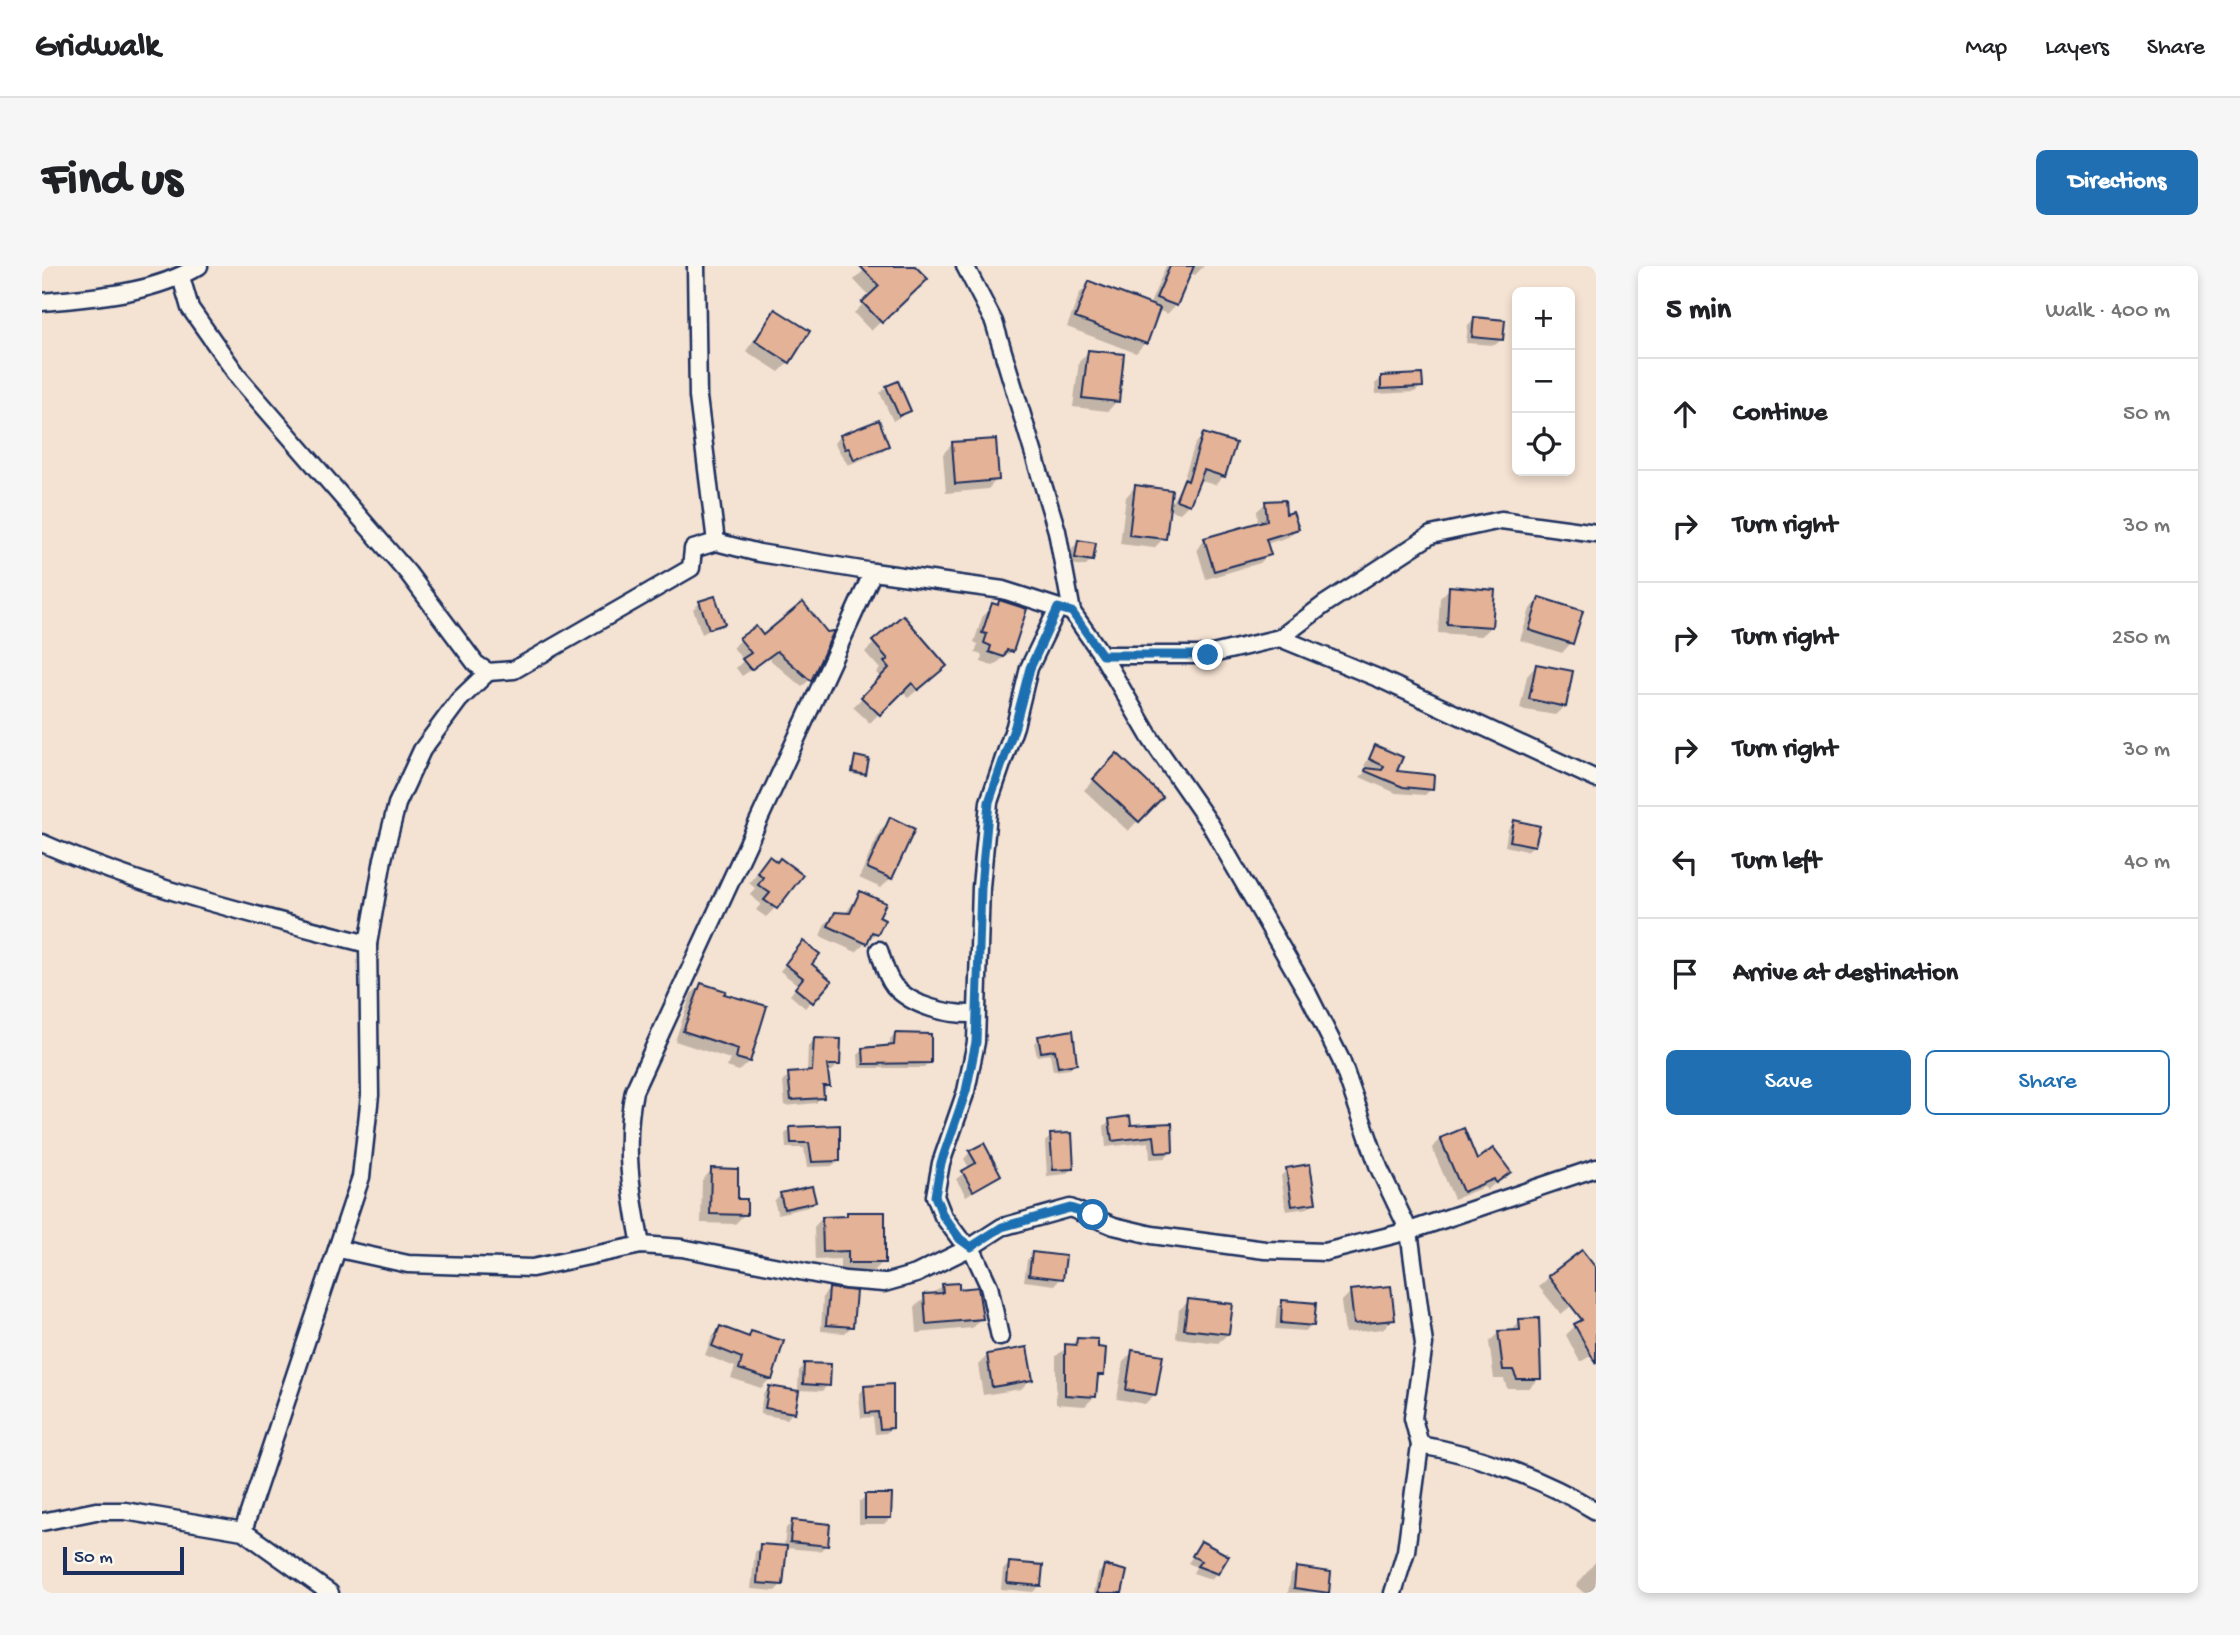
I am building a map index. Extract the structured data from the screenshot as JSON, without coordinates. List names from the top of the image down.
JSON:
{
  "scale_bar": "50 m",
  "page": {
    "header": "Gridwalk",
    "nav": ["Map", "Layers", "Share"],
    "buttons": [
      "Directions",
      ["Save", "Share"]
    ],
    "title": "Find us",
    "heading": ["5 min", "Walk · 400 m"],
    "map_buttons": ["+", "−"],
    "list": [
      ["Continue", "50 m"],
      ["Turn right", "30 m"],
      ["Turn right", "250 m"],
      ["Turn right", "30 m"],
      ["Turn left", "40 m"],
      "Arrive at destination"
    ],
    "scale": "50 m"
  }
}
